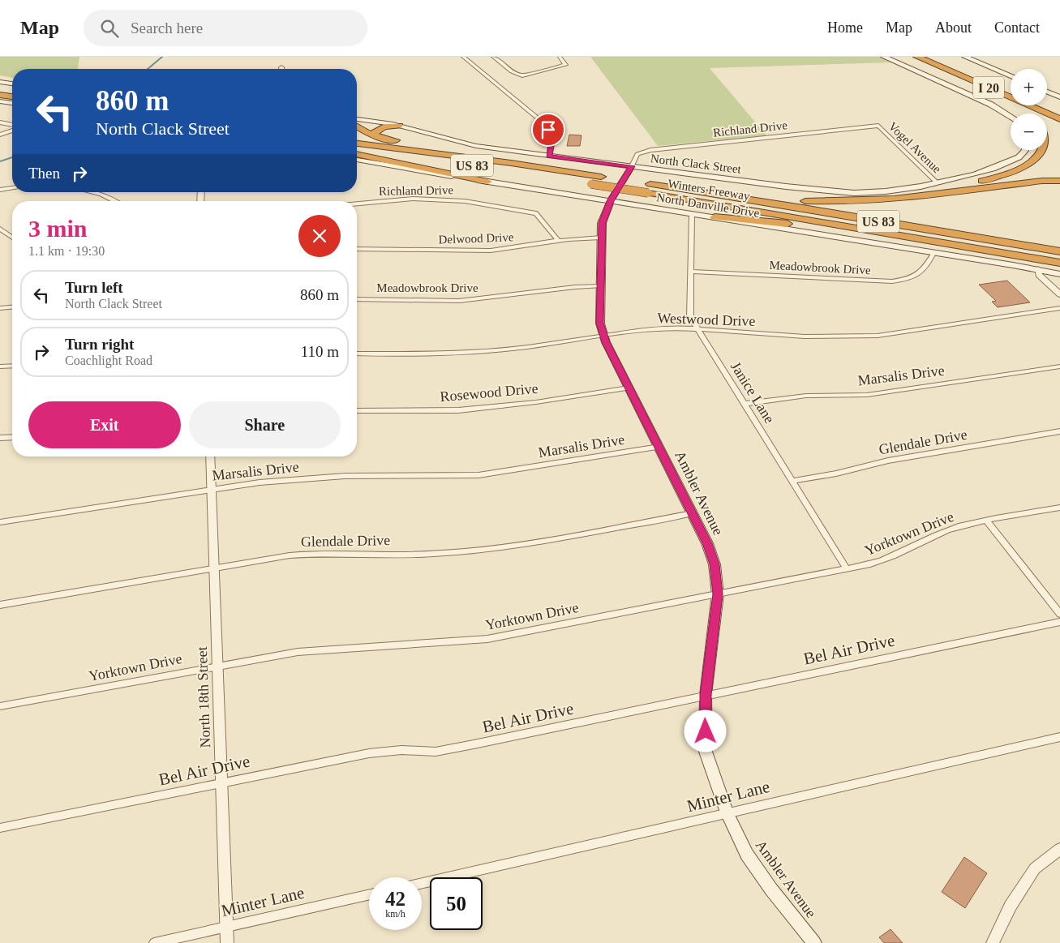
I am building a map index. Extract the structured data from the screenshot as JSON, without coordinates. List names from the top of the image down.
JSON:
{
  "streets": {
    "highway": ["I 20", "US 83", "Winters Freeway"],
    "main road": ["North Clack Street", "North Danville Drive", "Ambler Avenue"],
    "street": [
      "Richland Drive",
      "Vogel Avenue",
      "Delwood Drive",
      "Meadowbrook Drive",
      "Westwood Drive",
      "Marsalis Drive",
      "Rosewood Drive",
      "Janice Lane",
      "Glendale Drive",
      "Yorktown Drive",
      "Bel Air Drive",
      "North 18th Street",
      "Minter Lane"
    ]
  },
  "crossings": [
    ["Richland Drive", "Vogel Avenue"],
    ["Richland Drive", "North Clack Street"],
    ["Richland Drive", "Delwood Drive"],
    ["Richland Drive", "Ambler Avenue"],
    ["Vogel Avenue", "North Clack Street"],
    ["North Clack Street", "Ambler Avenue"],
    ["North Danville Drive", "Meadowbrook Drive"],
    ["North Danville Drive", "Janice Lane"],
    ["North Danville Drive", "Ambler Avenue"],
    ["Delwood Drive", "Ambler Avenue"],
    ["Meadowbrook Drive", "Janice Lane"],
    ["Meadowbrook Drive", "Ambler Avenue"],
    ["Westwood Drive", "Janice Lane"],
    ["Westwood Drive", "Ambler Avenue"],
    ["Marsalis Drive", "Janice Lane"],
    ["Marsalis Drive", "Ambler Avenue"],
    ["Marsalis Drive", "North 18th Street"],
    ["Rosewood Drive", "Ambler Avenue"],
    ["Janice Lane", "Glendale Drive"],
    ["Janice Lane", "Yorktown Drive"],
    ["Glendale Drive", "Ambler Avenue"],
    ["Glendale Drive", "North 18th Street"],
    ["Ambler Avenue", "Yorktown Drive"],
    ["Ambler Avenue", "Bel Air Drive"],
    ["Ambler Avenue", "Minter Lane"],
    ["Yorktown Drive", "North 18th Street"],
    ["Bel Air Drive", "North 18th Street"],
    ["North 18th Street", "Minter Lane"]
  ],
  "page": {
    "header": "Map",
    "search": "Search here",
    "nav": [
      "Home",
      "Map",
      "About",
      "Contact"
    ],
    "map_buttons": ["+", "−"],
    "turn": ["860 m", "North Clack Street"],
    "then": "Then",
    "heading": ["3 min", "1.1 km · 19:30"],
    "list": [
      {
        "name": "Turn left",
        "note": "North Clack Street",
        "value": "860 m"
      },
      {
        "name": "Turn right",
        "note": "Coachlight Road",
        "value": "110 m"
      }
    ],
    "buttons": ["Exit", "Share"],
    "speed": "42 km/h",
    "limit": "50"
  }
}
